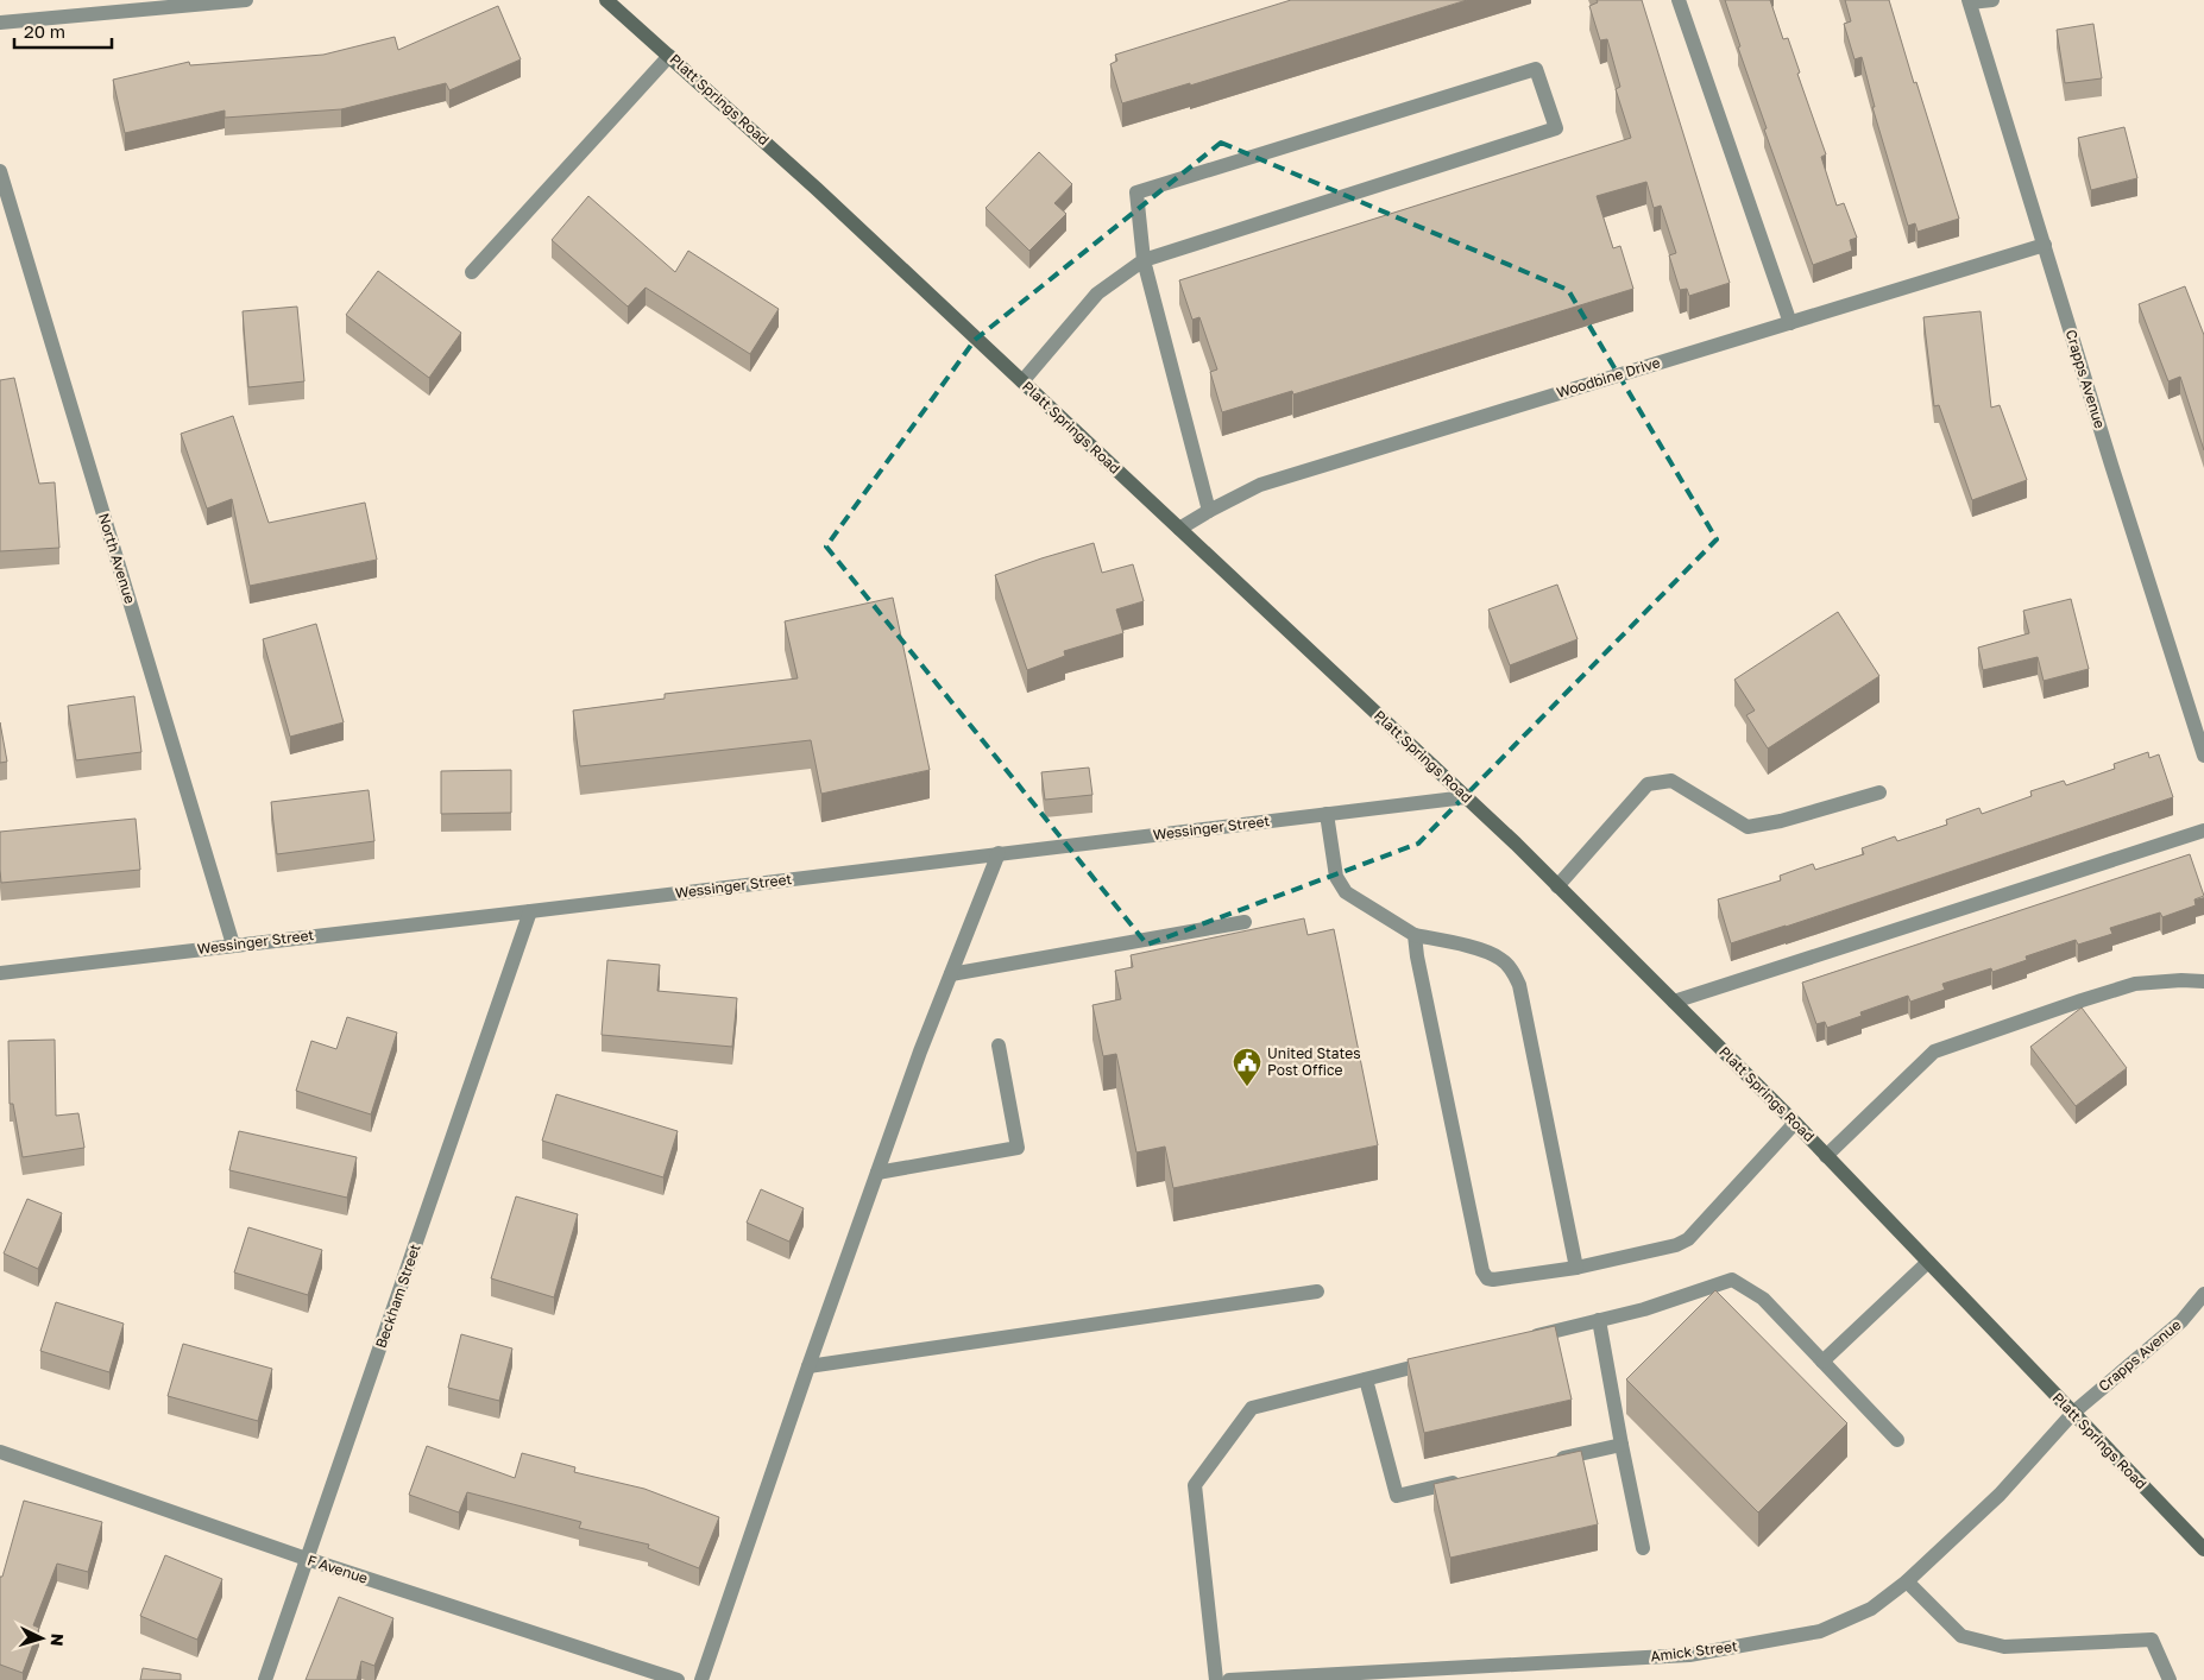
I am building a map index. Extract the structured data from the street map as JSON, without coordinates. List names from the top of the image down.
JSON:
{
  "streets": {
    "main road": ["Platt Springs Road"],
    "street": [
      "Woodbine Drive",
      "Crapps Avenue",
      "North Avenue",
      "Wessinger Street",
      "Beckham Street",
      "F Avenue",
      "Amick Street"
    ]
  },
  "crossings": [
    ["Platt Springs Road", "Woodbine Drive"],
    ["Platt Springs Road", "Crapps Avenue"],
    ["Platt Springs Road", "Wessinger Street"],
    ["Platt Springs Road", "Amick Street"],
    ["Woodbine Drive", "Crapps Avenue"],
    ["Crapps Avenue", "Amick Street"],
    ["North Avenue", "Wessinger Street"],
    ["Wessinger Street", "Beckham Street"],
    ["Beckham Street", "F Avenue"]
  ],
  "places": {
    "public building": ["United States Post Office"]
  },
  "scale_bar": "20 m",
  "north": "right"
}
